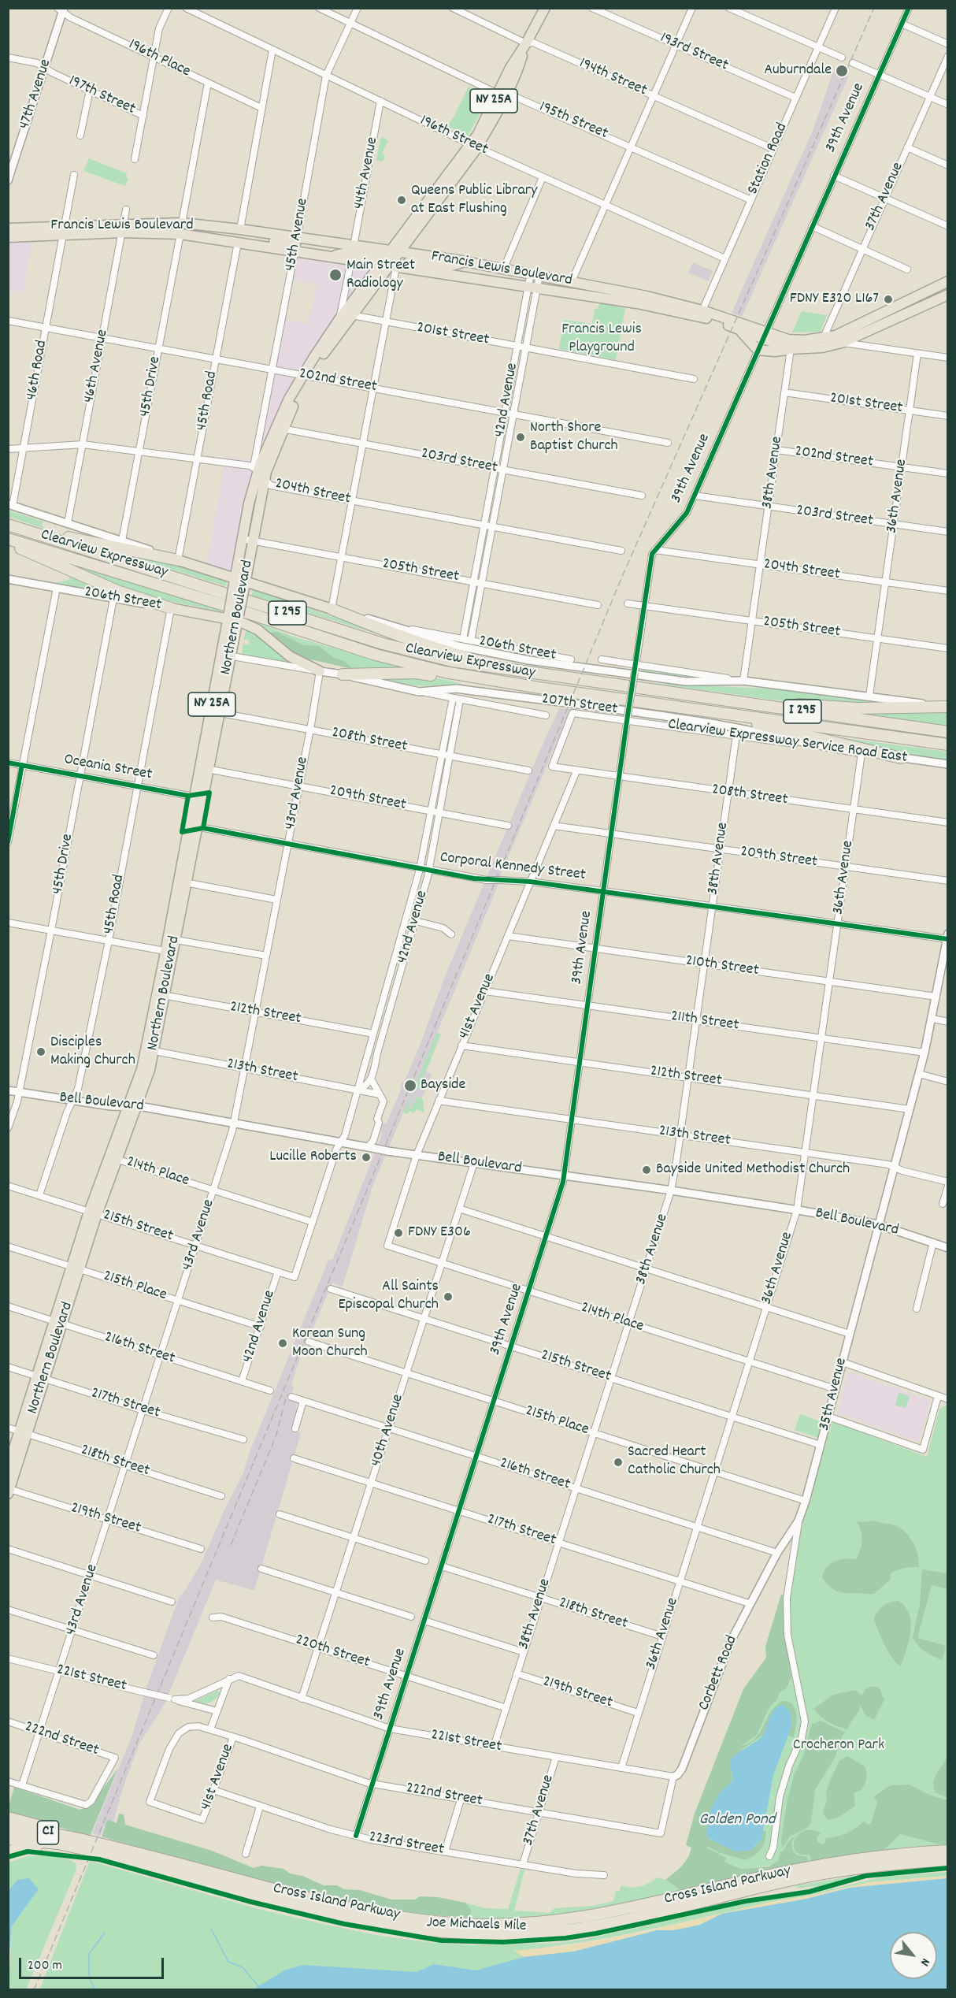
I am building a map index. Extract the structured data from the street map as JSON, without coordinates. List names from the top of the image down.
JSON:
{
  "streets": {
    "highway": [
      "Clearview Expressway",
      "I 295",
      "CI",
      "Cross Island Parkway"
    ],
    "main road": [
      "NY 25A",
      "Francis Lewis Boulevard",
      "206th Street",
      "Northern Boulevard"
    ],
    "street": [
      "193rd Street",
      "196th Place",
      "194th Street",
      "47th Avenue",
      "197th Street",
      "39th Avenue",
      "195th Street",
      "196th Street",
      "Station Road",
      "44th Avenue",
      "37th Avenue",
      "45th Avenue",
      "201st Street",
      "46th Avenue",
      "46th Road",
      "202nd Street",
      "45th Drive",
      "42nd Avenue",
      "45th Road",
      "203rd Street",
      "38th Avenue",
      "204th Street",
      "36th Avenue",
      "205th Street",
      "207th Street",
      "208th Street",
      "Clearview Expressway Service Road East",
      "Oceania Street",
      "43rd Avenue",
      "209th Street",
      "Corporal Kennedy Street",
      "210th Street",
      "41st Avenue",
      "212th Street",
      "211th Street",
      "213th Street",
      "Bell Boulevard",
      "214th Place",
      "215th Street",
      "215th Place",
      "216th Street",
      "35th Avenue",
      "217th Street",
      "40th Avenue",
      "218th Street",
      "219th Street",
      "220th Street",
      "Corbett Road",
      "221st Street",
      "222nd Street",
      "223rd Street"
    ],
    "cycle path": ["Joe Michaels Mile"]
  },
  "crossings": [
    ["193rd Street", "Station Road"],
    ["196th Place", "47th Avenue"],
    ["194th Street", "Station Road"],
    ["194th Street", "Northern Boulevard"],
    ["47th Avenue", "197th Street"],
    ["39th Avenue", "Francis Lewis Boulevard"],
    ["39th Avenue", "203rd Street"],
    ["39th Avenue", "204th Street"],
    ["39th Avenue", "205th Street"],
    ["39th Avenue", "208th Street"],
    ["39th Avenue", "Clearview Expressway Service Road East"],
    ["39th Avenue", "209th Street"],
    ["39th Avenue", "Corporal Kennedy Street"],
    ["39th Avenue", "210th Street"],
    ["39th Avenue", "212th Street"],
    ["39th Avenue", "211th Street"],
    ["39th Avenue", "213th Street"],
    ["39th Avenue", "Bell Boulevard"],
    ["39th Avenue", "214th Place"],
    ["39th Avenue", "215th Street"],
    ["39th Avenue", "215th Place"],
    ["39th Avenue", "216th Street"],
    ["39th Avenue", "217th Street"],
    ["39th Avenue", "218th Street"],
    ["39th Avenue", "220th Street"],
    ["39th Avenue", "221st Street"],
    ["39th Avenue", "222nd Street"],
    ["39th Avenue", "223rd Street"],
    ["195th Street", "Station Road"],
    ["195th Street", "45th Avenue"],
    ["195th Street", "Northern Boulevard"],
    ["196th Street", "Station Road"],
    ["196th Street", "44th Avenue"],
    ["196th Street", "45th Avenue"],
    ["196th Street", "Northern Boulevard"],
    ["Station Road", "Francis Lewis Boulevard"],
    ["44th Avenue", "Francis Lewis Boulevard"],
    ["37th Avenue", "Francis Lewis Boulevard"],
    ["37th Avenue", "221st Street"],
    ["37th Avenue", "222nd Street"],
    ["37th Avenue", "223rd Street"],
    ["Francis Lewis Boulevard", "45th Avenue"],
    ["Francis Lewis Boulevard", "46th Avenue"],
    ["Francis Lewis Boulevard", "46th Road"],
    ["Francis Lewis Boulevard", "45th Drive"],
    ["Francis Lewis Boulevard", "42nd Avenue"],
    ["Francis Lewis Boulevard", "45th Road"],
    ["Francis Lewis Boulevard", "38th Avenue"],
    ["Francis Lewis Boulevard", "Northern Boulevard"],
    ["45th Avenue", "202nd Street"],
    ["45th Avenue", "204th Street"],
    ["45th Avenue", "Northern Boulevard"],
    ["201st Street", "42nd Avenue"],
    ["201st Street", "38th Avenue"],
    ["201st Street", "36th Avenue"],
    ["201st Street", "Northern Boulevard"],
    ["46th Avenue", "202nd Street"],
    ["46th Avenue", "Clearview Expressway"],
    ["46th Road", "202nd Street"],
    ["46th Road", "Clearview Expressway"],
    ["202nd Street", "45th Drive"],
    ["202nd Street", "42nd Avenue"],
    ["202nd Street", "45th Road"],
    ["202nd Street", "38th Avenue"],
    ["202nd Street", "36th Avenue"],
    ["202nd Street", "Northern Boulevard"],
    ["45th Drive", "Clearview Expressway"],
    ["45th Drive", "206th Street"],
    ["45th Drive", "Oceania Street"],
    ["45th Drive", "Bell Boulevard"],
    ["42nd Avenue", "203rd Street"],
    ["42nd Avenue", "204th Street"],
    ["42nd Avenue", "Clearview Expressway"],
    ["42nd Avenue", "205th Street"],
    ["42nd Avenue", "206th Street"],
    ["42nd Avenue", "208th Street"],
    ["42nd Avenue", "209th Street"],
    ["42nd Avenue", "Corporal Kennedy Street"],
    ["42nd Avenue", "212th Street"],
    ["42nd Avenue", "213th Street"],
    ["42nd Avenue", "Bell Boulevard"],
    ["42nd Avenue", "214th Place"],
    ["42nd Avenue", "215th Street"],
    ["42nd Avenue", "215th Place"],
    ["42nd Avenue", "216th Street"],
    ["45th Road", "Clearview Expressway"],
    ["45th Road", "206th Street"],
    ["45th Road", "Oceania Street"],
    ["45th Road", "Bell Boulevard"],
    ["45th Road", "215th Street"],
    ["203rd Street", "38th Avenue"],
    ["203rd Street", "36th Avenue"],
    ["203rd Street", "Northern Boulevard"],
    ["38th Avenue", "204th Street"],
    ["38th Avenue", "205th Street"],
    ["38th Avenue", "208th Street"],
    ["38th Avenue", "Clearview Expressway Service Road East"],
    ["38th Avenue", "209th Street"],
    ["38th Avenue", "Corporal Kennedy Street"],
    ["38th Avenue", "210th Street"],
    ["38th Avenue", "212th Street"],
    ["38th Avenue", "211th Street"],
    ["38th Avenue", "213th Street"],
    ["38th Avenue", "Bell Boulevard"],
    ["38th Avenue", "214th Place"],
    ["38th Avenue", "215th Street"],
    ["38th Avenue", "215th Place"],
    ["38th Avenue", "216th Street"],
    ["38th Avenue", "217th Street"],
    ["38th Avenue", "218th Street"],
    ["38th Avenue", "219th Street"],
    ["38th Avenue", "220th Street"],
    ["38th Avenue", "221st Street"],
    ["204th Street", "36th Avenue"],
    ["204th Street", "Northern Boulevard"],
    ["36th Avenue", "205th Street"],
    ["36th Avenue", "208th Street"],
    ["36th Avenue", "Clearview Expressway Service Road East"],
    ["36th Avenue", "209th Street"],
    ["36th Avenue", "Corporal Kennedy Street"],
    ["36th Avenue", "210th Street"],
    ["36th Avenue", "212th Street"],
    ["36th Avenue", "211th Street"],
    ["36th Avenue", "213th Street"],
    ["36th Avenue", "Bell Boulevard"],
    ["36th Avenue", "214th Place"],
    ["36th Avenue", "215th Street"],
    ["36th Avenue", "215th Place"],
    ["36th Avenue", "216th Street"],
    ["36th Avenue", "217th Street"],
    ["36th Avenue", "218th Street"],
    ["36th Avenue", "219th Street"],
    ["36th Avenue", "221st Street"],
    ["Clearview Expressway", "206th Street"],
    ["Clearview Expressway", "Northern Boulevard"],
    ["205th Street", "Northern Boulevard"],
    ["206th Street", "Northern Boulevard"],
    ["206th Street", "43rd Avenue"],
    ["Northern Boulevard", "208th Street"],
    ["Northern Boulevard", "Oceania Street"],
    ["Northern Boulevard", "209th Street"],
    ["Northern Boulevard", "Corporal Kennedy Street"],
    ["Northern Boulevard", "212th Street"],
    ["Northern Boulevard", "213th Street"],
    ["Northern Boulevard", "Bell Boulevard"],
    ["Northern Boulevard", "214th Place"],
    ["Northern Boulevard", "215th Street"],
    ["Northern Boulevard", "215th Place"],
    ["Northern Boulevard", "216th Street"],
    ["Northern Boulevard", "217th Street"],
    ["Northern Boulevard", "218th Street"],
    ["Northern Boulevard", "219th Street"],
    ["207th Street", "Clearview Expressway Service Road East"],
    ["208th Street", "Clearview Expressway Service Road East"],
    ["208th Street", "43rd Avenue"],
    ["208th Street", "41st Avenue"],
    ["43rd Avenue", "209th Street"],
    ["43rd Avenue", "Corporal Kennedy Street"],
    ["43rd Avenue", "212th Street"],
    ["43rd Avenue", "213th Street"],
    ["43rd Avenue", "Bell Boulevard"],
    ["43rd Avenue", "214th Place"],
    ["43rd Avenue", "215th Street"],
    ["43rd Avenue", "215th Place"],
    ["43rd Avenue", "216th Street"],
    ["43rd Avenue", "217th Street"],
    ["43rd Avenue", "218th Street"],
    ["43rd Avenue", "219th Street"],
    ["43rd Avenue", "221st Street"],
    ["43rd Avenue", "222nd Street"],
    ["209th Street", "41st Avenue"],
    ["Corporal Kennedy Street", "41st Avenue"],
    ["Corporal Kennedy Street", "35th Avenue"],
    ["210th Street", "41st Avenue"],
    ["210th Street", "35th Avenue"],
    ["41st Avenue", "212th Street"],
    ["41st Avenue", "211th Street"],
    ["41st Avenue", "213th Street"],
    ["41st Avenue", "Bell Boulevard"],
    ["41st Avenue", "214th Place"],
    ["41st Avenue", "221st Street"],
    ["41st Avenue", "222nd Street"],
    ["41st Avenue", "223rd Street"],
    ["212th Street", "35th Avenue"],
    ["211th Street", "35th Avenue"],
    ["213th Street", "35th Avenue"],
    ["Bell Boulevard", "35th Avenue"],
    ["Bell Boulevard", "40th Avenue"],
    ["214th Place", "35th Avenue"],
    ["214th Place", "40th Avenue"],
    ["215th Street", "35th Avenue"],
    ["215th Street", "40th Avenue"],
    ["215th Place", "35th Avenue"],
    ["215th Place", "40th Avenue"],
    ["216th Street", "40th Avenue"],
    ["216th Street", "Corbett Road"],
    ["35th Avenue", "Corbett Road"],
    ["217th Street", "40th Avenue"],
    ["217th Street", "Corbett Road"],
    ["40th Avenue", "220th Street"],
    ["40th Avenue", "221st Street"],
    ["Corbett Road", "221st Street"],
    ["Corbett Road", "222nd Street"]
  ],
  "water": ["Golden Pond"],
  "parks": ["Francis Lewis Playground", "Crocheron Park"],
  "places": [
    "Auburndale",
    "Queens Public Library at East Flushing",
    "Main Street Radiology",
    "FDNY E320 L167",
    "North Shore Baptist Church",
    "Disciples Making Church",
    "Bayside",
    "Lucille Roberts",
    "Bayside United Methodist Church",
    "FDNY E306",
    "All Saints Episcopal Church",
    "Korean Sung Moon Church",
    "Sacred Heart Catholic Church"
  ],
  "scale_bar": "200 m",
  "north": "bottom right"
}
